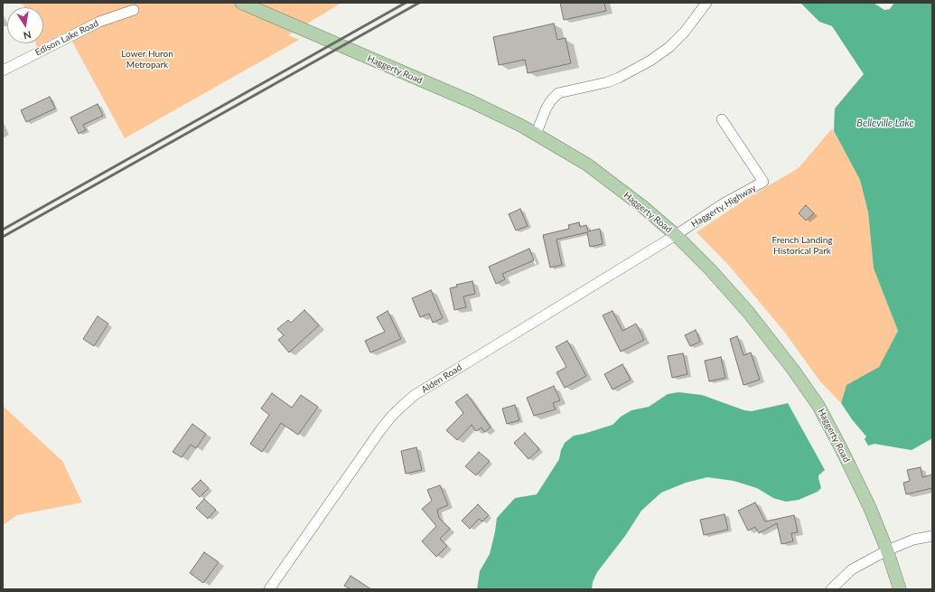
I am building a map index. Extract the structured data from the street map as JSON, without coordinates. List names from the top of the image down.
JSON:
{
  "streets": {
    "main road": ["Haggerty Road"],
    "street": ["Edison Lake Road", "Haggerty Highway", "Alden Road"]
  },
  "crossings": [
    ["Haggerty Road", "Haggerty Highway"],
    ["Haggerty Road", "Alden Road"],
    ["Haggerty Highway", "Alden Road"]
  ],
  "water": ["Belleville Lake"],
  "parks": ["Lower Huron Metropark", "French Landing Historical Park"],
  "north": "bottom"
}
